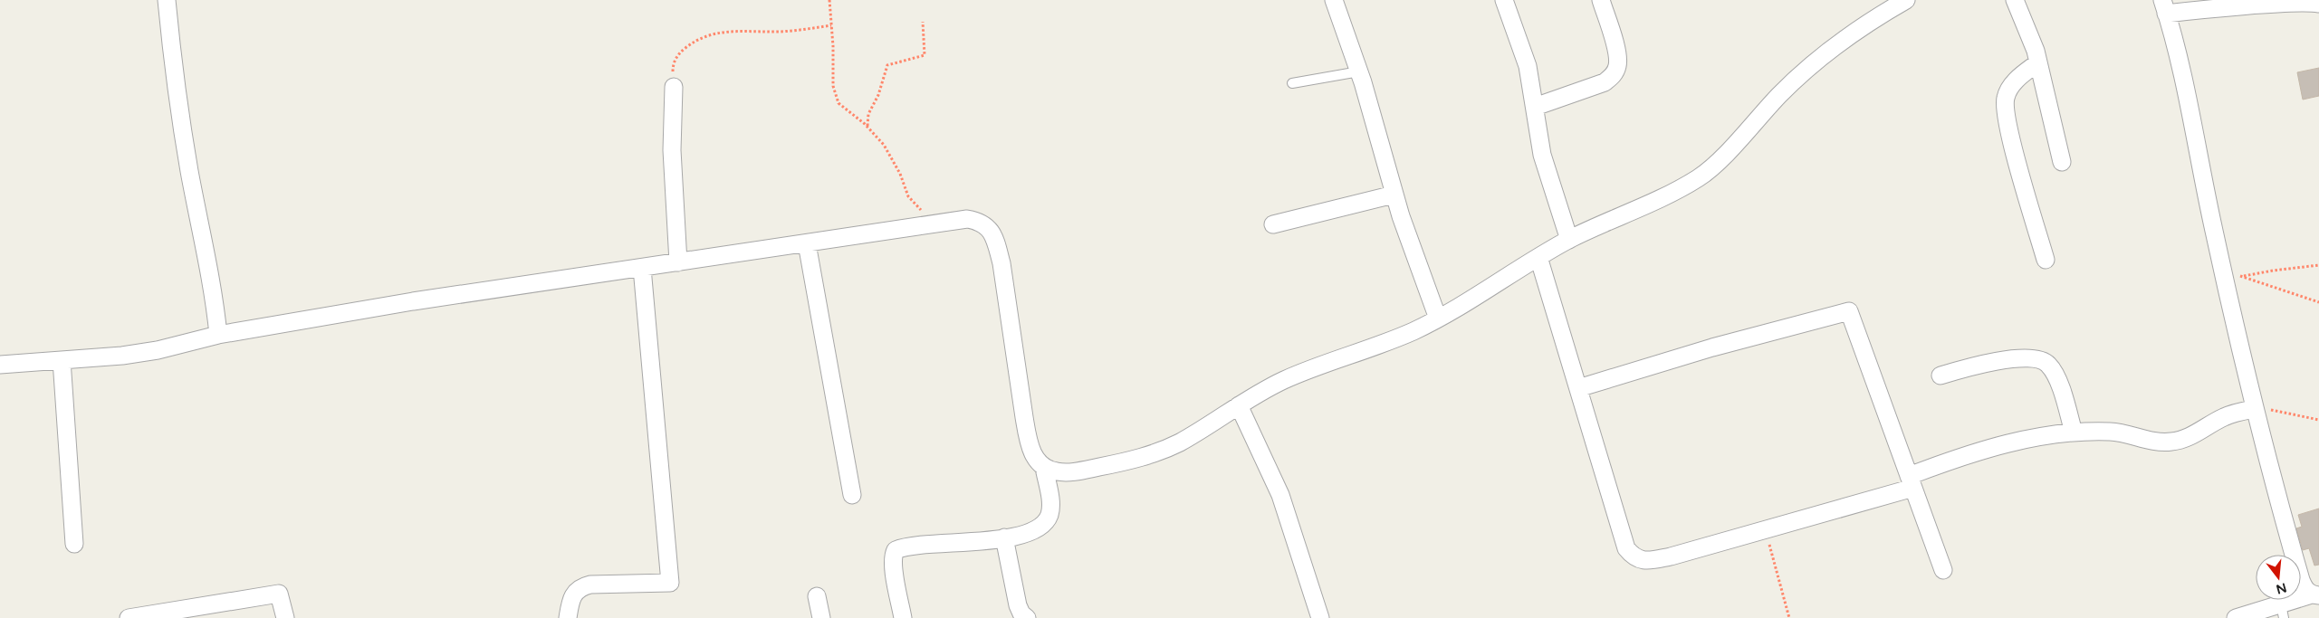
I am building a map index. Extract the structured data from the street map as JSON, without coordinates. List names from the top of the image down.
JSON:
{
  "north": "bottom"
}
